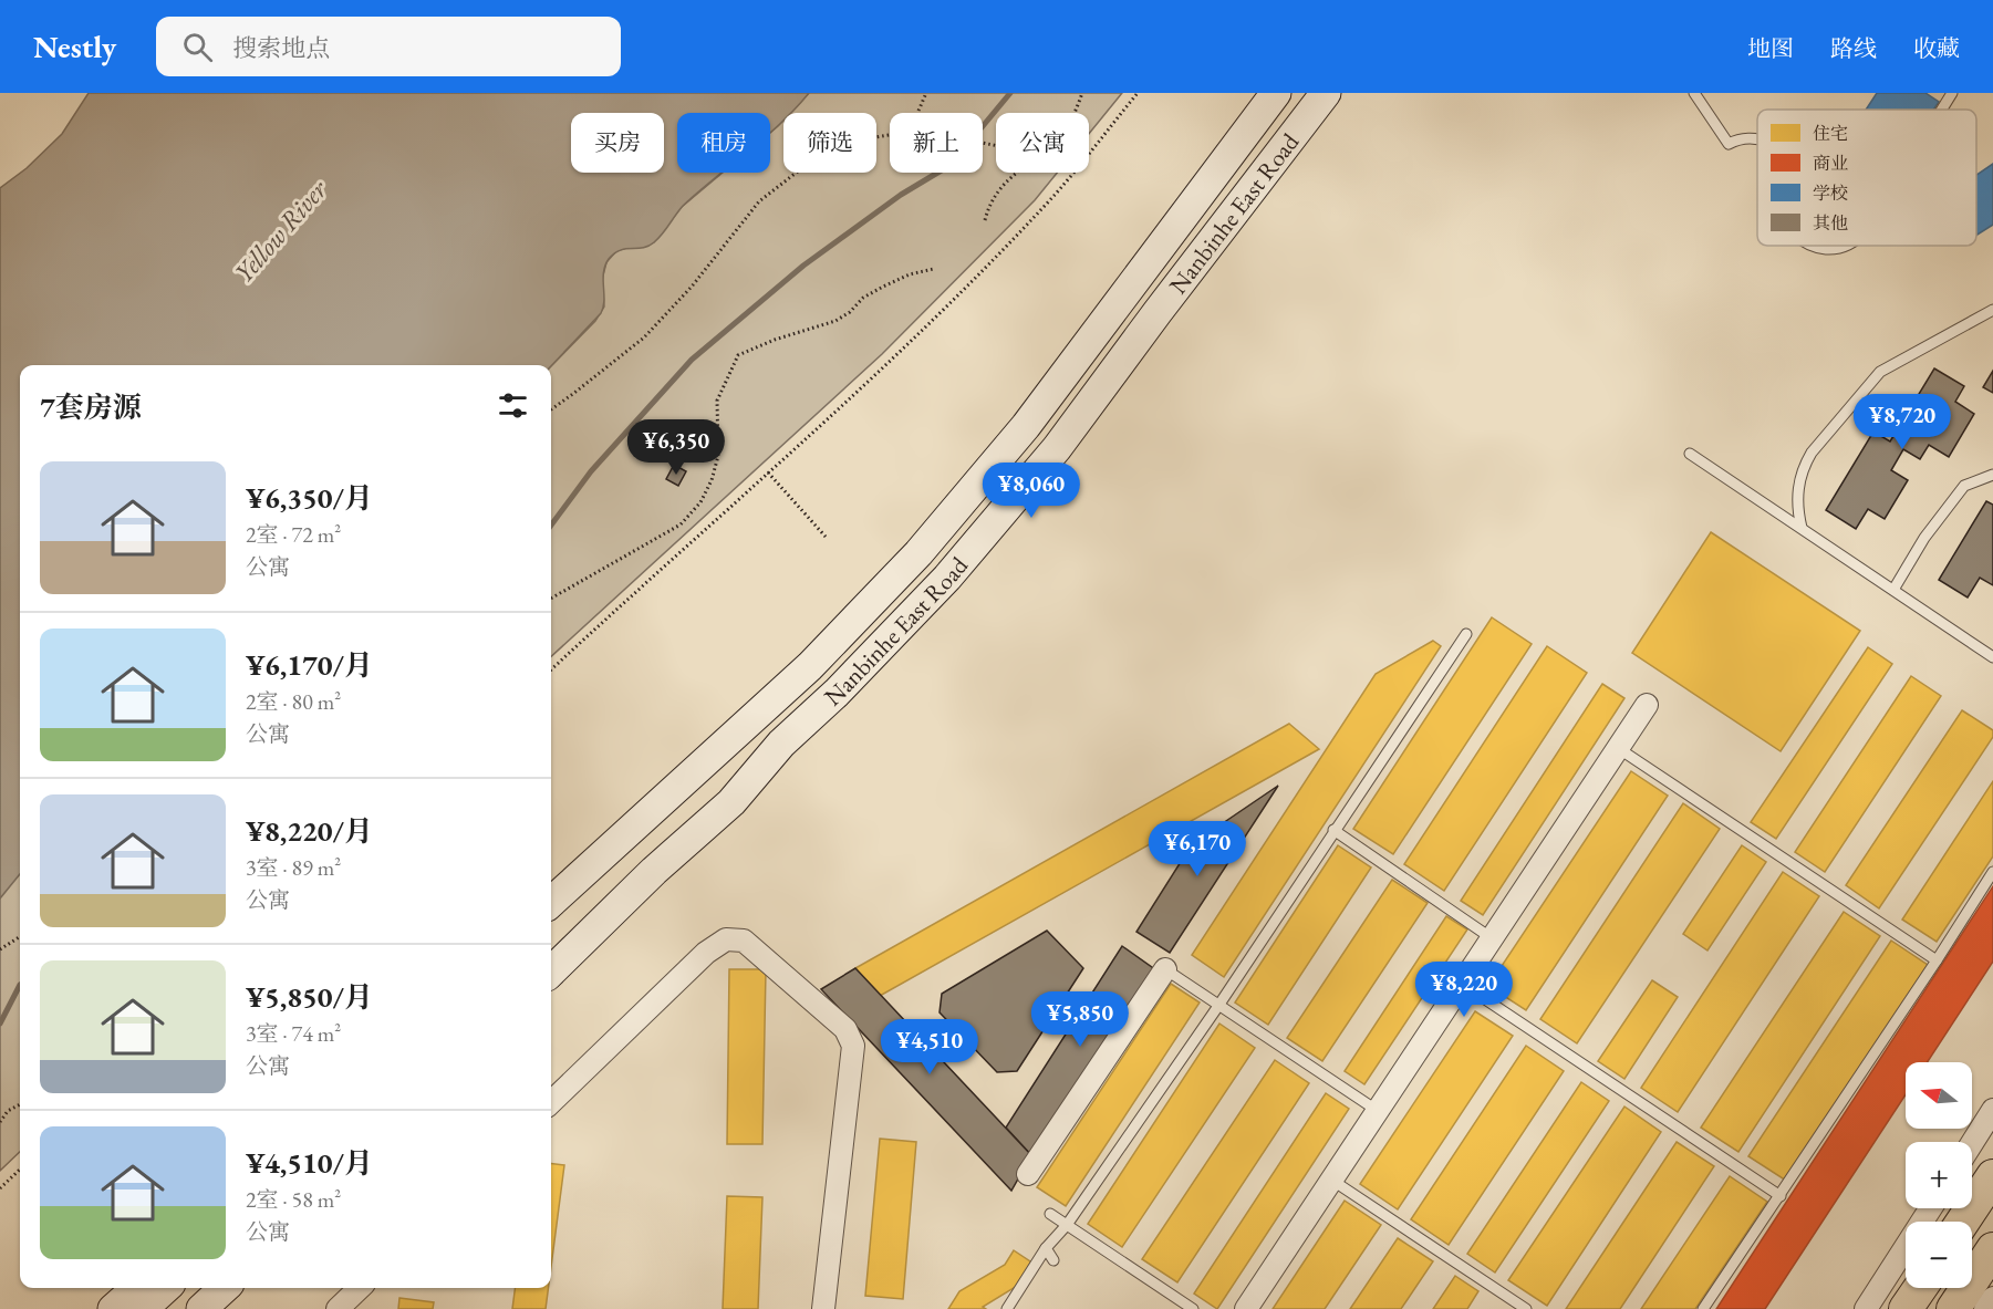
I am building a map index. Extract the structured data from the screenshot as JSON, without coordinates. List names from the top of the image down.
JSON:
{
  "streets": {
    "main road": ["Nanbinhe East Road"]
  },
  "water": ["Yellow River"],
  "legend": [
    "住宅",
    "商业",
    "学校",
    "其他"
  ],
  "north": "left",
  "page": {
    "header": "Nestly",
    "search": "搜索地点",
    "nav": ["地图", "路线", "收藏"],
    "chip": [
      "买房",
      "租房",
      "筛选",
      "新上",
      "公寓"
    ],
    "heading": "7套房源",
    "price": [
      "¥8,720",
      "¥6,350",
      "¥8,060",
      "¥6,170",
      "¥8,220",
      "¥5,850",
      "¥4,510"
    ],
    "list": [
      {
        "name": "¥6,350/月",
        "note": "2室 · 72 m² · 公寓"
      },
      {
        "name": "¥6,170/月",
        "note": "2室 · 80 m² · 公寓"
      },
      {
        "name": "¥8,220/月",
        "note": "3室 · 89 m² · 公寓"
      },
      {
        "name": "¥5,850/月",
        "note": "3室 · 74 m² · 公寓"
      },
      {
        "name": "¥4,510/月",
        "note": "2室 · 58 m² · 公寓"
      }
    ],
    "map_buttons": ["+", "−"]
  }
}
